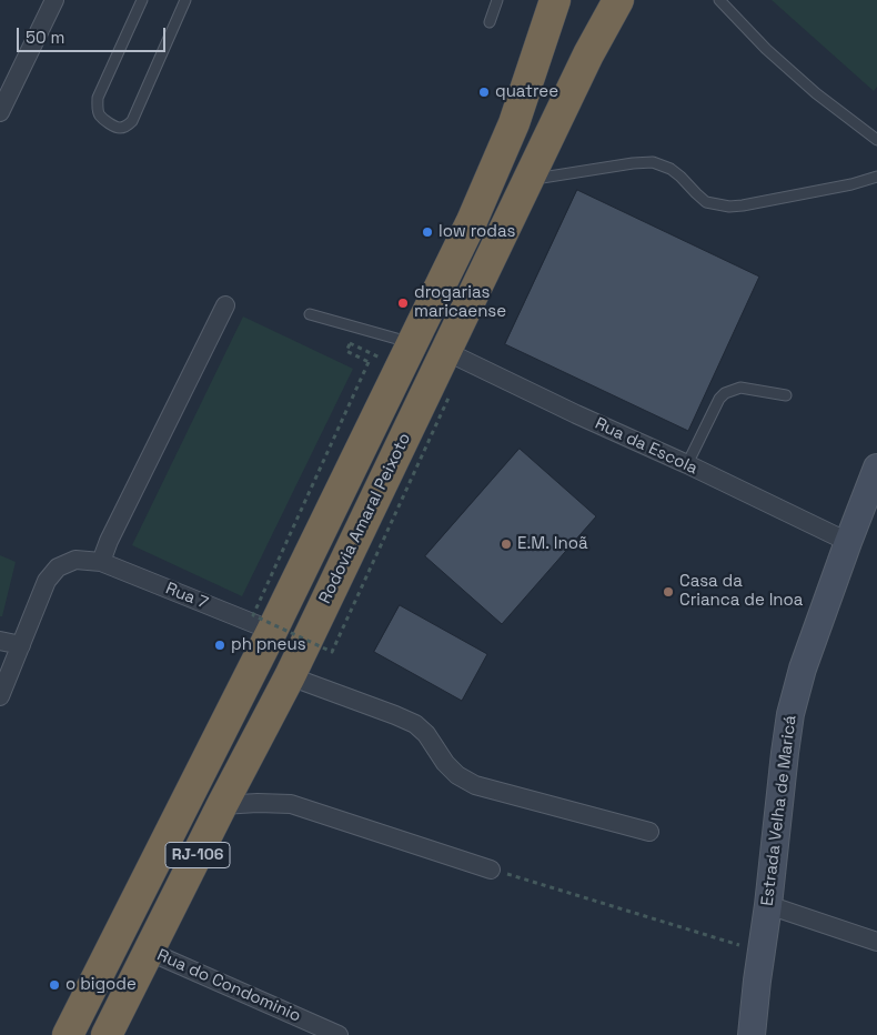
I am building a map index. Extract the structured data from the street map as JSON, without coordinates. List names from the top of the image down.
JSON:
{
  "streets": {
    "highway": ["Rodovia Amaral Peixoto", "RJ-106"],
    "street": [
      "Rua da Escola",
      "Rua 7",
      "Estrada Velha de Maricá",
      "Rua do Condominio"
    ]
  },
  "crossings": [
    ["Rua da Escola", "Rodovia Amaral Peixoto"],
    ["Rua da Escola", "Estrada Velha de Maricá"],
    ["Rodovia Amaral Peixoto", "Rua 7"],
    ["Rodovia Amaral Peixoto", "Rua do Condominio"]
  ],
  "places": [
    "quatree",
    "low rodas",
    "drogarias maricaense",
    "E.M. Inoã",
    "Casa da Crianca de Inoa",
    "ph pneus",
    "o bigode"
  ],
  "scale_bar": "50 m"
}
